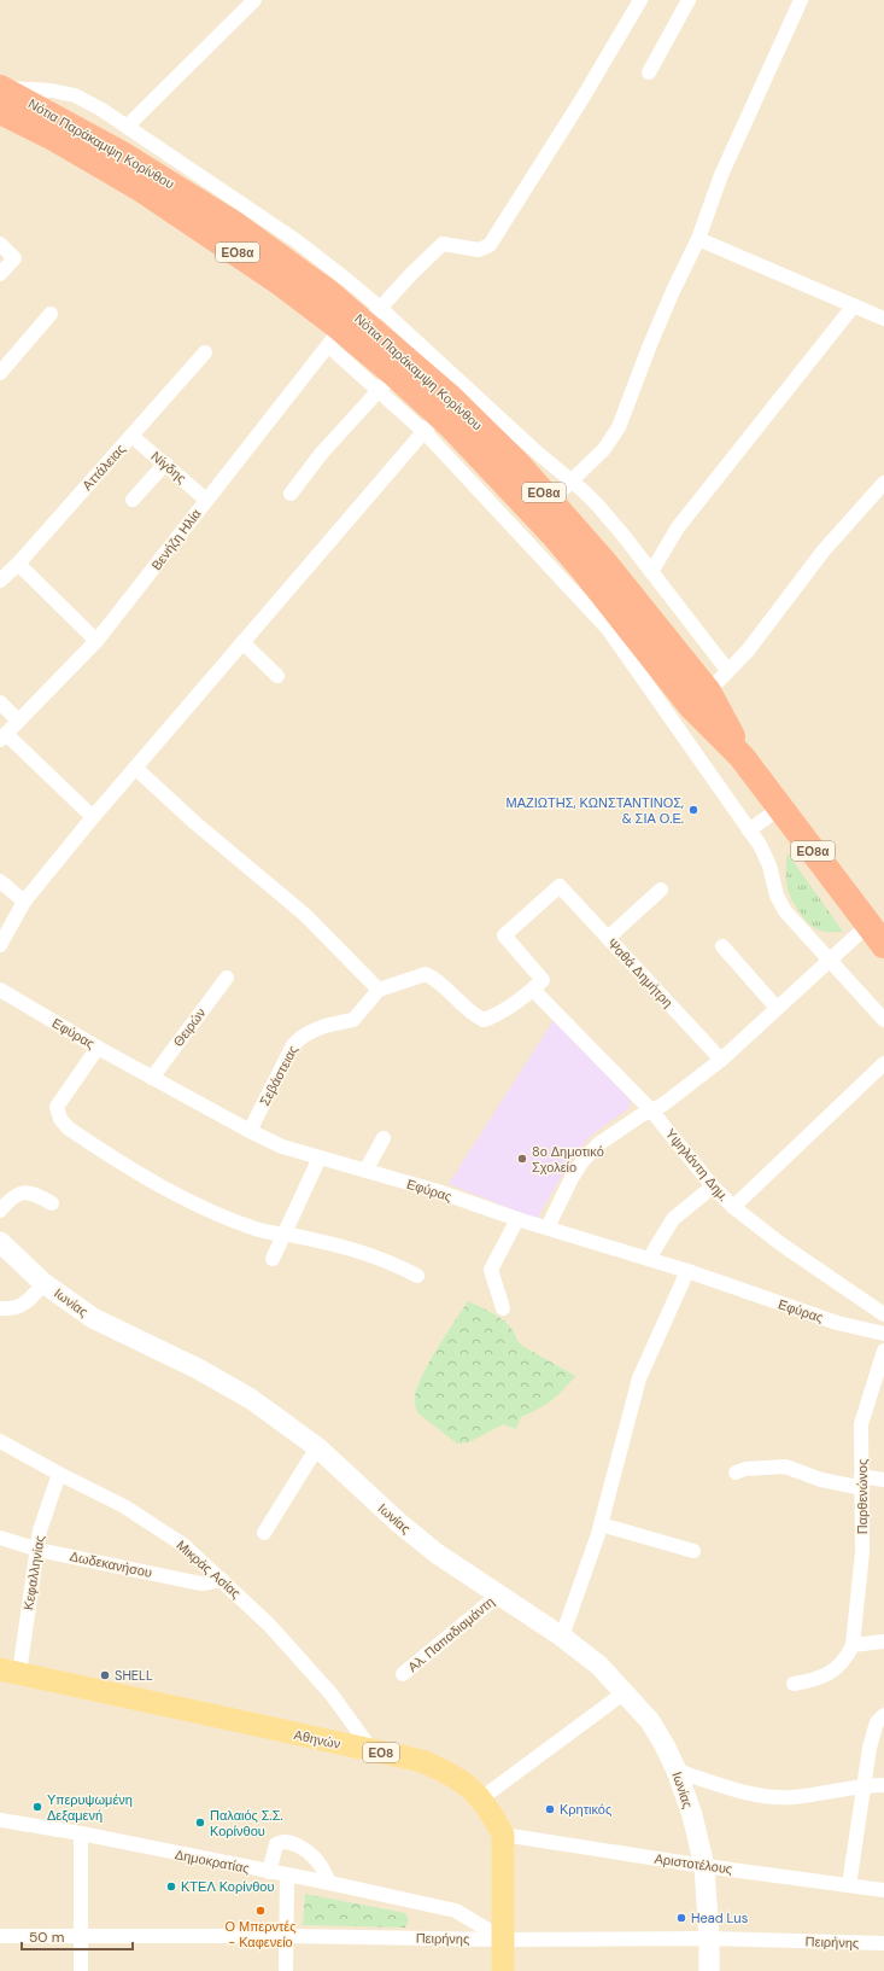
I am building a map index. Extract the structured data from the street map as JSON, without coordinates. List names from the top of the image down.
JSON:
{
  "streets": {
    "highway": ["Νότια Παράκαμψη Κορίνθου", "ΕΟ8α"],
    "main road": ["Αθηνών", "ΕΟ8"],
    "street": [
      "Αττάλειας",
      "Νίγδης",
      "Βενήζη Ηλία",
      "Ψαθά Δημήτρη",
      "Θειρών",
      "Εφύρας",
      "Σεβάστειας",
      "Υψηλάντη Δημ.",
      "Ιωνίας",
      "Παρθενώνος",
      "Δωδεκανήσου",
      "Μικράς Ασίας",
      "Κεφαλληνίας",
      "Αλ. Παπαδιαμάντη",
      "Δημοκρατίας",
      "Αριστοτέλους",
      "Πειρήνης"
    ]
  },
  "crossings": [
    ["Νότια Παράκαμψη Κορίνθου", "Βενήζη Ηλία"],
    ["Αττάλειας", "Νίγδης"],
    ["Νίγδης", "Βενήζη Ηλία"],
    ["Ψαθά Δημήτρη", "Σεβάστειας"],
    ["Ψαθά Δημήτρη", "Υψηλάντη Δημ."],
    ["Θειρών", "Εφύρας"],
    ["Εφύρας", "Σεβάστειας"],
    ["Σεβάστειας", "Υψηλάντη Δημ."],
    ["Ιωνίας", "Αλ. Παπαδιαμάντη"],
    ["Ιωνίας", "Αριστοτέλους"],
    ["Ιωνίας", "Πειρήνης"],
    ["Δωδεκανήσου", "Μικράς Ασίας"],
    ["Δωδεκανήσου", "Κεφαλληνίας"],
    ["Μικράς Ασίας", "Κεφαλληνίας"],
    ["Μικράς Ασίας", "Αθηνών"],
    ["Κεφαλληνίας", "Αθηνών"],
    ["Αθηνών", "ΕΟ8"],
    ["Αθηνών", "Δημοκρατίας"],
    ["Αθηνών", "Αριστοτέλους"],
    ["Αθηνών", "Πειρήνης"],
    ["ΕΟ8", "Δημοκρατίας"],
    ["ΕΟ8", "Πειρήνης"],
    ["Δημοκρατίας", "Πειρήνης"]
  ],
  "places": [
    "ΜΑΖΙΩΤΗΣ, ΚΩΝΣΤΑΝΤΙΝΟΣ, & ΣΙΑ Ο.Ε.",
    "8ο Δημοτικό Σχολείο",
    "SHELL",
    "Υπερυψωμένη Δεξαμενή",
    "Κρητικός",
    "Παλαιός Σ.Σ. Κορίνθου",
    "ΚΤΕΛ Κορίνθου",
    "Ο Μπερντές - Καφενείο",
    "Head Lus"
  ],
  "scale_bar": "50 m"
}
